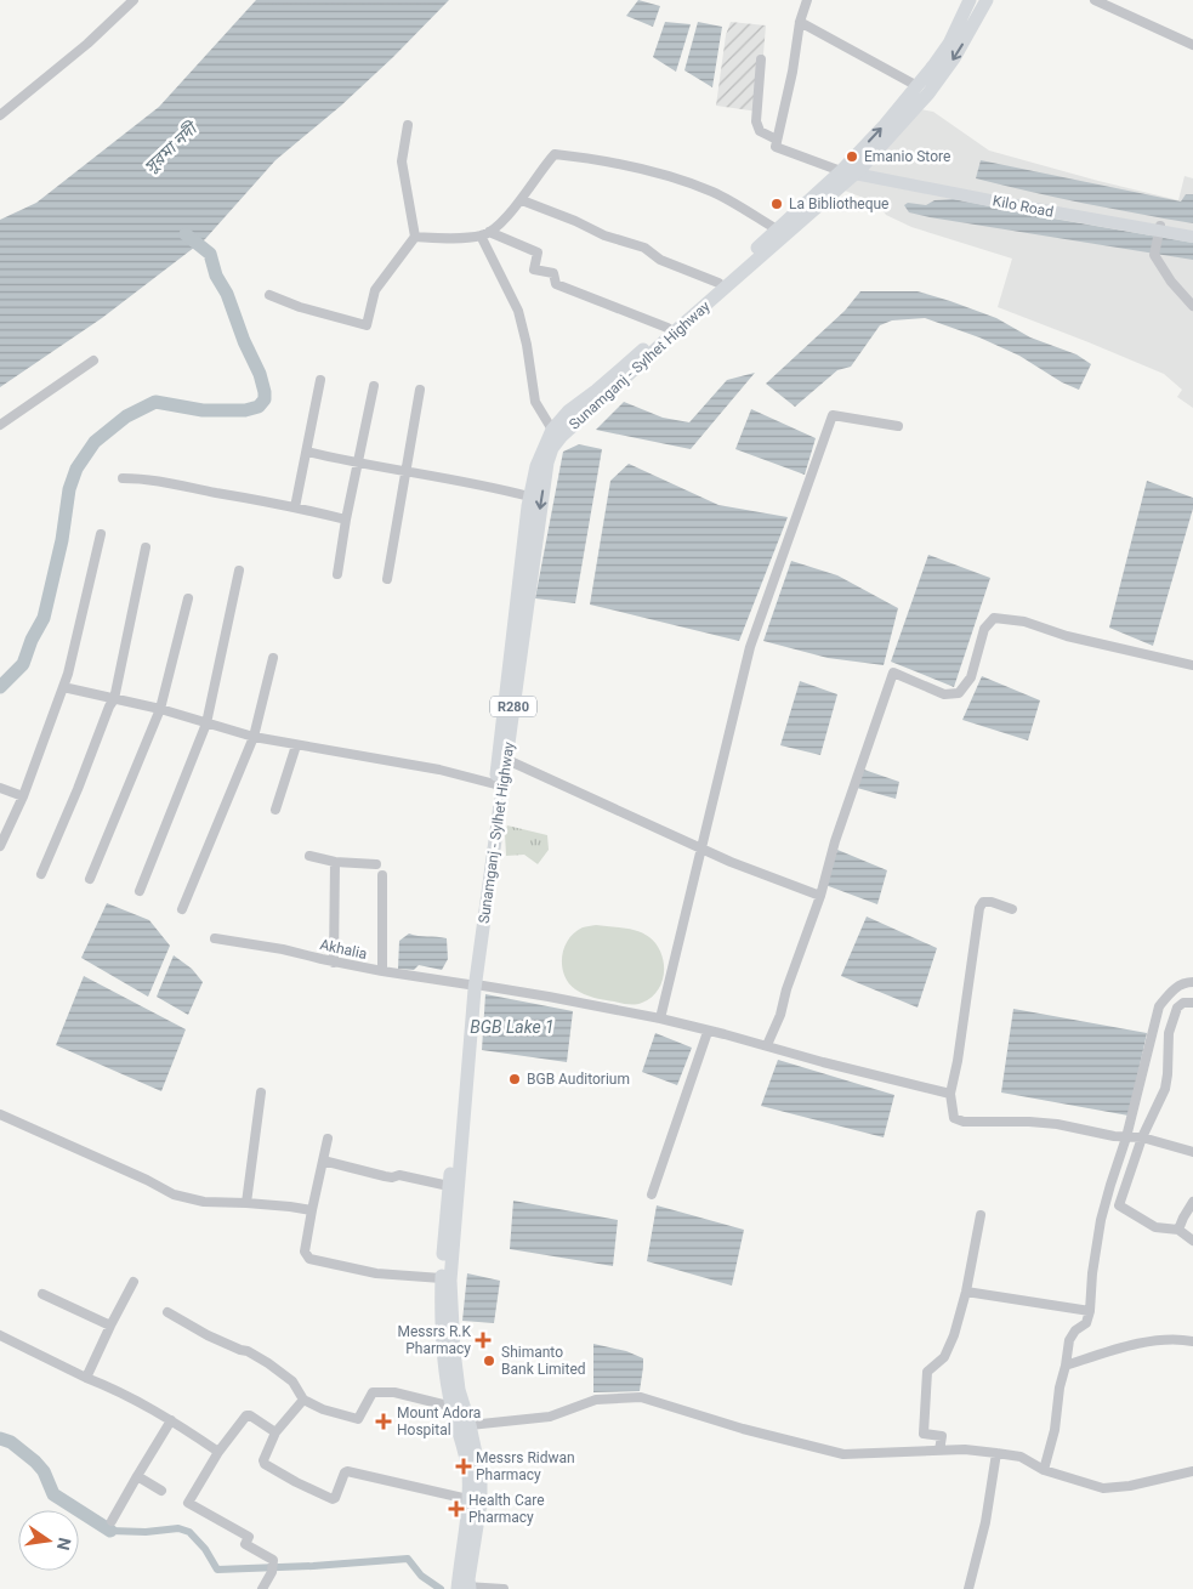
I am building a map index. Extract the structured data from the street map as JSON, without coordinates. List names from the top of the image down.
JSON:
{
  "streets": {
    "main road": ["Sunamganj - Sylhet Highway", "R280"],
    "street": ["Kilo Road", "Akhalia"]
  },
  "crossings": [
    ["Kilo Road", "Sunamganj - Sylhet Highway"],
    ["Sunamganj - Sylhet Highway", "Akhalia"]
  ],
  "water": ["সুরমা নদী", "BGB Lake 1"],
  "places": {
    "other": [
      "Emanio Store",
      "La Bibliotheque",
      "BGB Auditorium",
      "Shimanto Bank Limited"
    ],
    "health": [
      "Messrs R.K Pharmacy",
      "Mount Adora Hospital",
      "Messrs Ridwan Pharmacy",
      "Health Care Pharmacy"
    ]
  },
  "north": "right"
}
